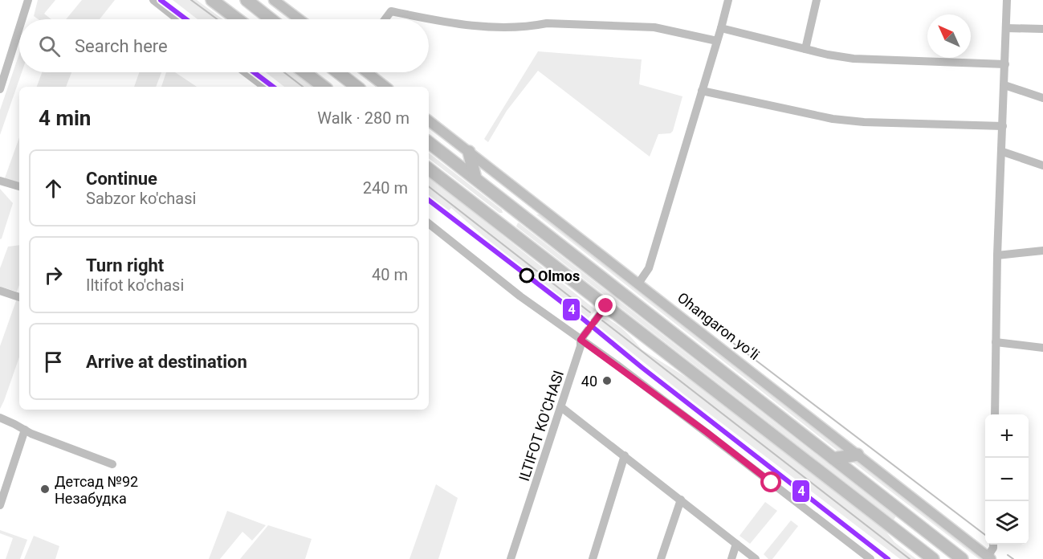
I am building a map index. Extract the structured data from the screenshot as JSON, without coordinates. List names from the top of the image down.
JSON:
{
  "streets": {
    "main road": ["Ohangaron yoʻli"],
    "street": ["ILTIFOT KO'CHASI"]
  },
  "places": ["Olmos", "40", "Детсад №92 Незабудка"],
  "lines": ["metro line 4"],
  "north": "top left",
  "page": {
    "search": "Search here",
    "heading": ["4 min", "Walk · 280 m"],
    "list": [
      ["Continue", "Sabzor ko'chasi", "240 m"],
      ["Turn right", "Iltifot ko'chasi", "40 m"],
      "Arrive at destination"
    ],
    "map_buttons": ["+", "−"]
  }
}
